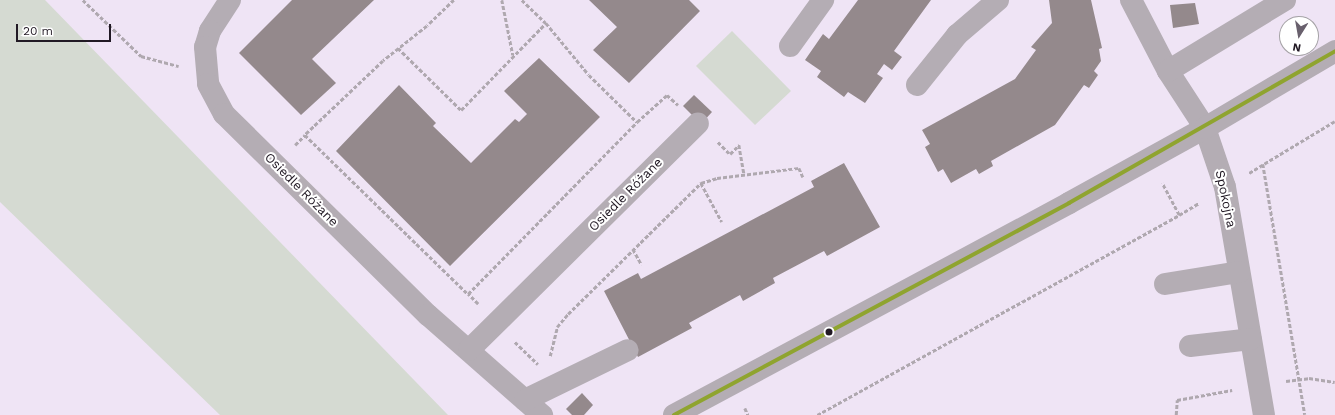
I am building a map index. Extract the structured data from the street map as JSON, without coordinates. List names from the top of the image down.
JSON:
{
  "streets": {
    "street": ["Osiedle Różane", "Spokojna"]
  },
  "scale_bar": "20 m",
  "north": "bottom"
}
